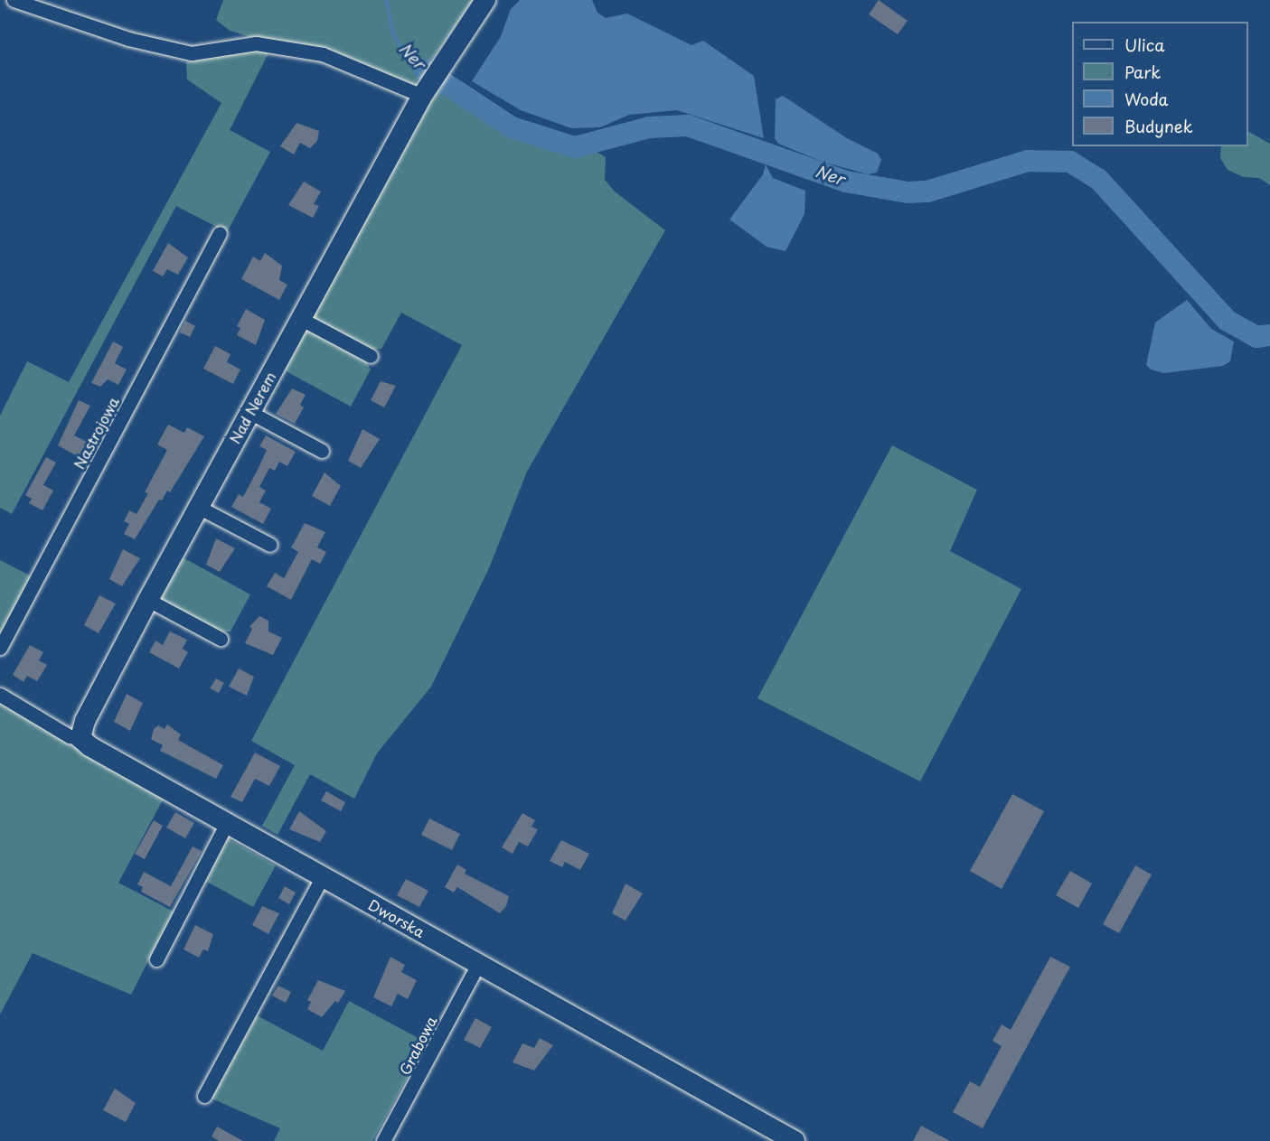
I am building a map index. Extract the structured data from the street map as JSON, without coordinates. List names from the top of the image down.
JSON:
{
  "streets": {
    "street": [
      "Nad Nerem",
      "Nastrojowa",
      "Dworska",
      "Grabowa"
    ]
  },
  "crossings": [
    ["Nad Nerem", "Dworska"],
    ["Dworska", "Grabowa"]
  ],
  "water": ["Ner"],
  "legend": [
    "Ulica",
    "Park",
    "Woda",
    "Budynek"
  ]
}
